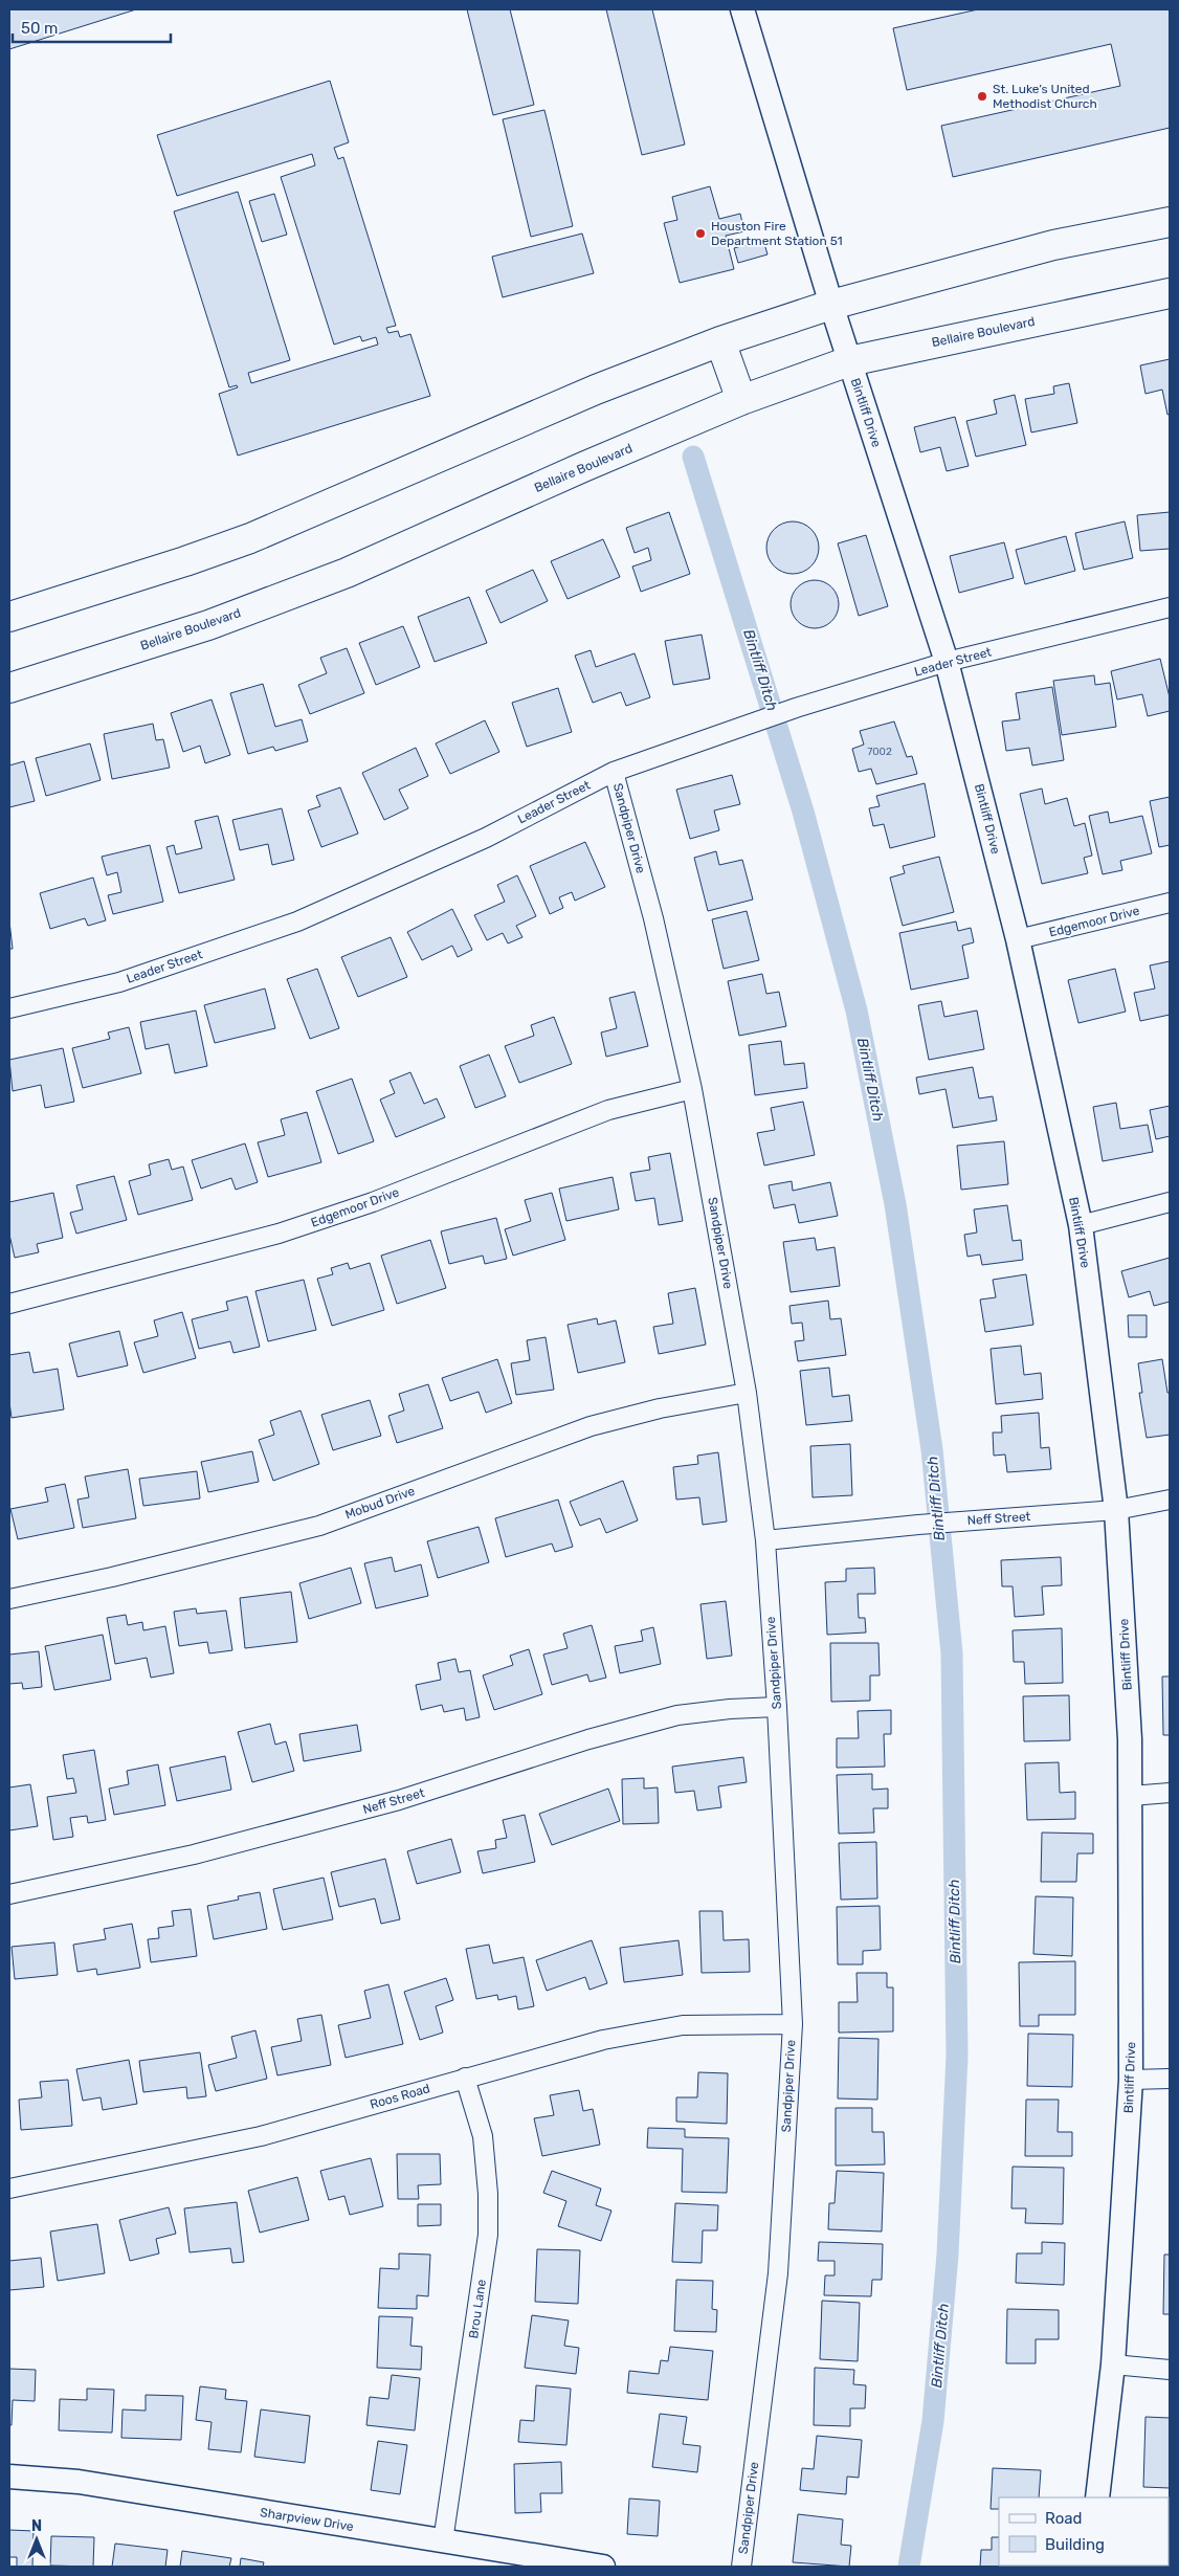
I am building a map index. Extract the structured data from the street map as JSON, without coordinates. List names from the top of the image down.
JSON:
{
  "streets": {
    "main road": ["Bellaire Boulevard"],
    "street": [
      "Bintliff Drive",
      "Leader Street",
      "Sandpiper Drive",
      "Edgemoor Drive",
      "Mobud Drive",
      "Neff Street",
      "Roos Road",
      "Brou Lane",
      "Sharpview Drive"
    ]
  },
  "crossings": [
    ["Bellaire Boulevard", "Bintliff Drive"],
    ["Bintliff Drive", "Leader Street"],
    ["Bintliff Drive", "Edgemoor Drive"],
    ["Bintliff Drive", "Neff Street"],
    ["Leader Street", "Sandpiper Drive"],
    ["Sandpiper Drive", "Edgemoor Drive"],
    ["Sandpiper Drive", "Mobud Drive"],
    ["Sandpiper Drive", "Neff Street"],
    ["Sandpiper Drive", "Roos Road"],
    ["Roos Road", "Brou Lane"],
    ["Brou Lane", "Sharpview Drive"]
  ],
  "water": ["Bintliff Ditch"],
  "places": ["St. Luke’s United Methodist Church", "Houston Fire Department Station 51"],
  "house_numbers": ["7002"],
  "legend": ["Road", "Building"],
  "scale_bar": "50 m",
  "north": "top"
}
